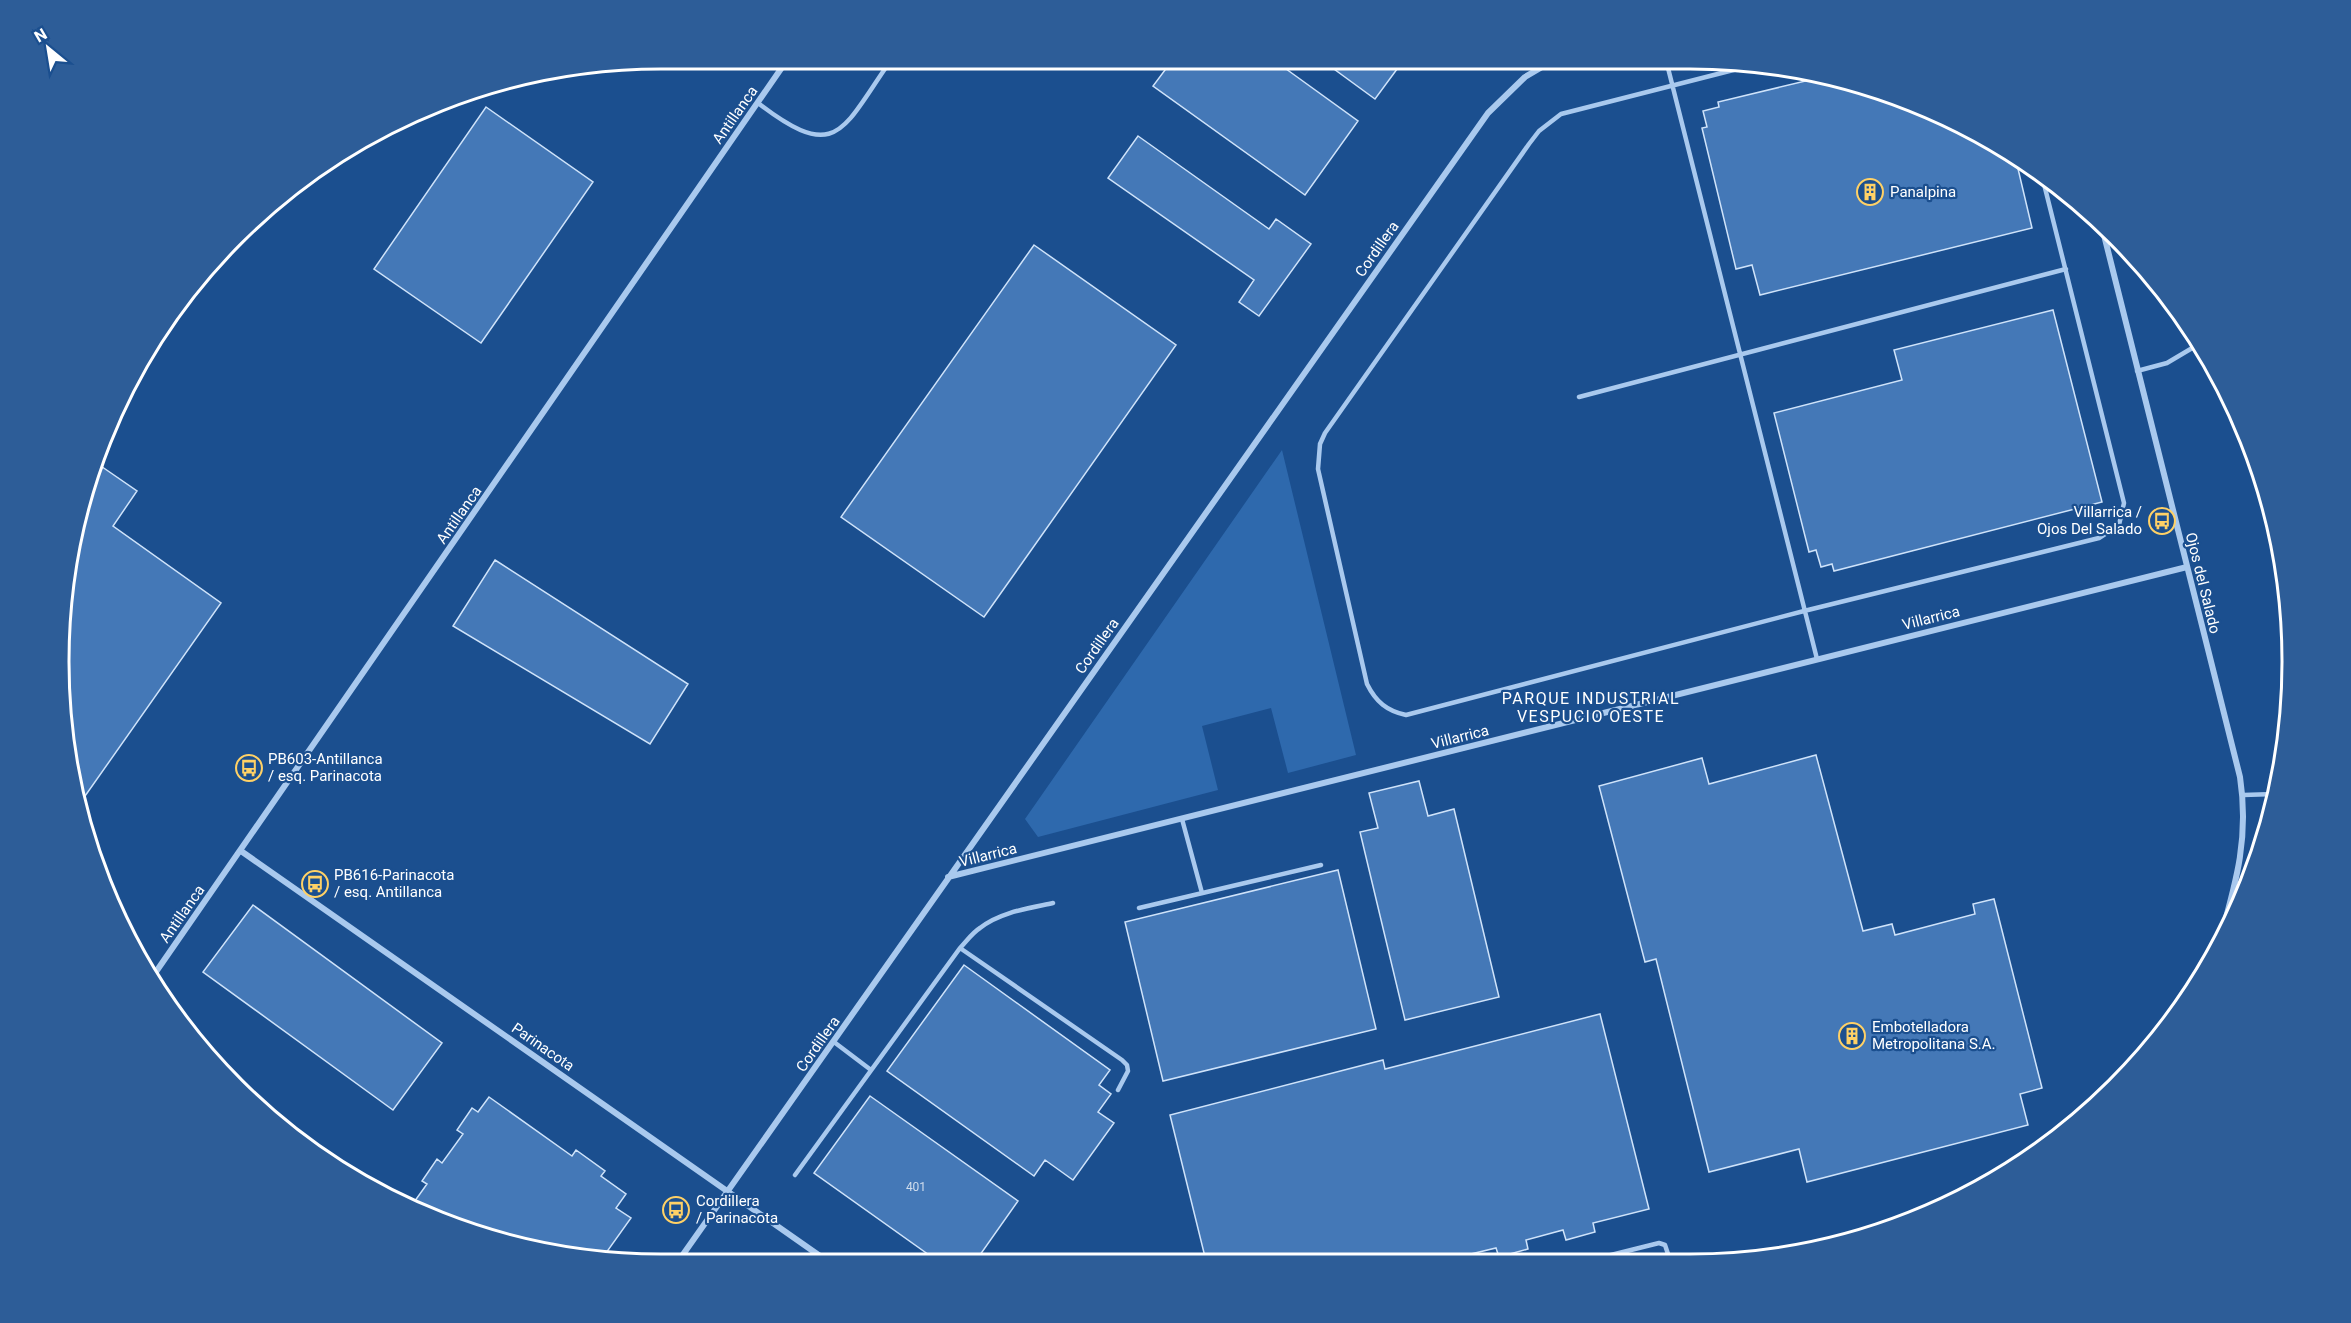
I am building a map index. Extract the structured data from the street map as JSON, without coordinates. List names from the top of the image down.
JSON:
{
  "streets": {
    "street": [
      "Antillanca",
      "Cordillera",
      "Ojos del Salado",
      "Villarrica",
      "Parinacota"
    ]
  },
  "crossings": [
    ["Antillanca", "Parinacota"],
    ["Cordillera", "Villarrica"],
    ["Cordillera", "Parinacota"],
    ["Ojos del Salado", "Villarrica"]
  ],
  "districts": ["PARQUE INDUSTRIAL VESPUCIO OESTE"],
  "places": {
    "building": ["Panalpina", "Embotelladora Metropolitana S.A."],
    "bus stop": [
      "Villarrica / Ojos Del Salado",
      "PB603-Antillanca / esq. Parinacota",
      "PB616-Parinacota / esq. Antillanca",
      "Cordillera / Parinacota"
    ]
  },
  "house_numbers": ["401"],
  "north": "top left"
}
